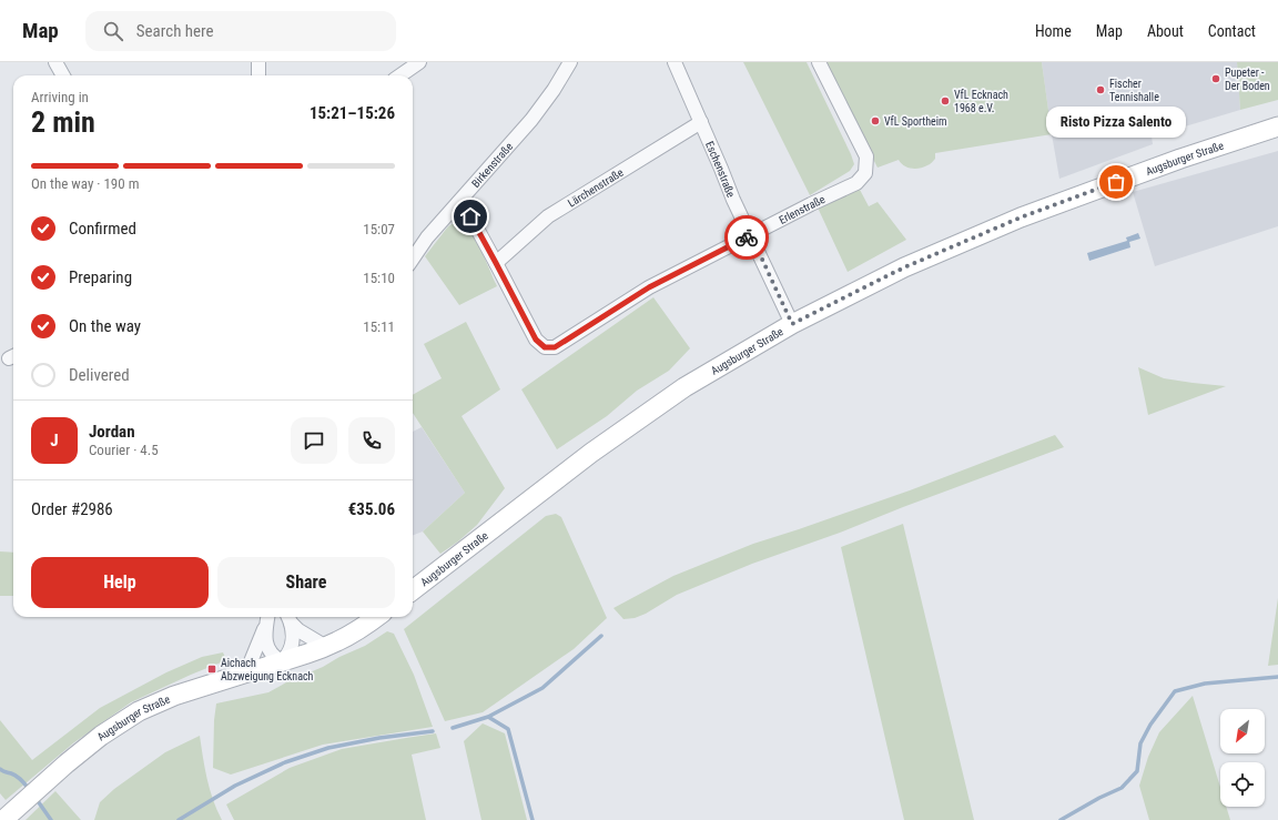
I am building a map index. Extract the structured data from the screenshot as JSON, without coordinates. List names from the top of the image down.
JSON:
{
  "streets": {
    "main road": ["Augsburger Straße"],
    "street": [
      "Birkenstraße",
      "Eschenstraße",
      "Lärchenstraße",
      "Erlenstraße"
    ]
  },
  "crossings": [
    ["Augsburger Straße", "Eschenstraße"],
    ["Birkenstraße", "Erlenstraße"],
    ["Eschenstraße", "Lärchenstraße"],
    ["Eschenstraße", "Erlenstraße"],
    ["Lärchenstraße", "Erlenstraße"]
  ],
  "places": {
    "other": [
      "Pupeter - Der Boden",
      "Fischer Tennishalle",
      "VfL Ecknach 1968 e.V.",
      "VfL Sportheim",
      "Risto Pizza Salento"
    ],
    "transit": ["Aichach Abzweigung Ecknach"]
  },
  "north": "bottom left",
  "page": {
    "header": "Map",
    "search": "Search here",
    "nav": [
      "Home",
      "Map",
      "About",
      "Contact"
    ],
    "heading": ["2 min", "Arriving in", "15:21–15:26"],
    "panel": [
      "Jordan",
      "Courier · 4.5",
      "Order #2986",
      "€35.06"
    ],
    "bubble": "Risto Pizza Salento",
    "bar": "On the way · 190 m",
    "list": [
      ["Confirmed", "15:07"],
      ["Preparing", "15:10"],
      ["On the way", "15:11"],
      "Delivered"
    ],
    "round": "J",
    "buttons": ["Help", "Share"]
  }
}
